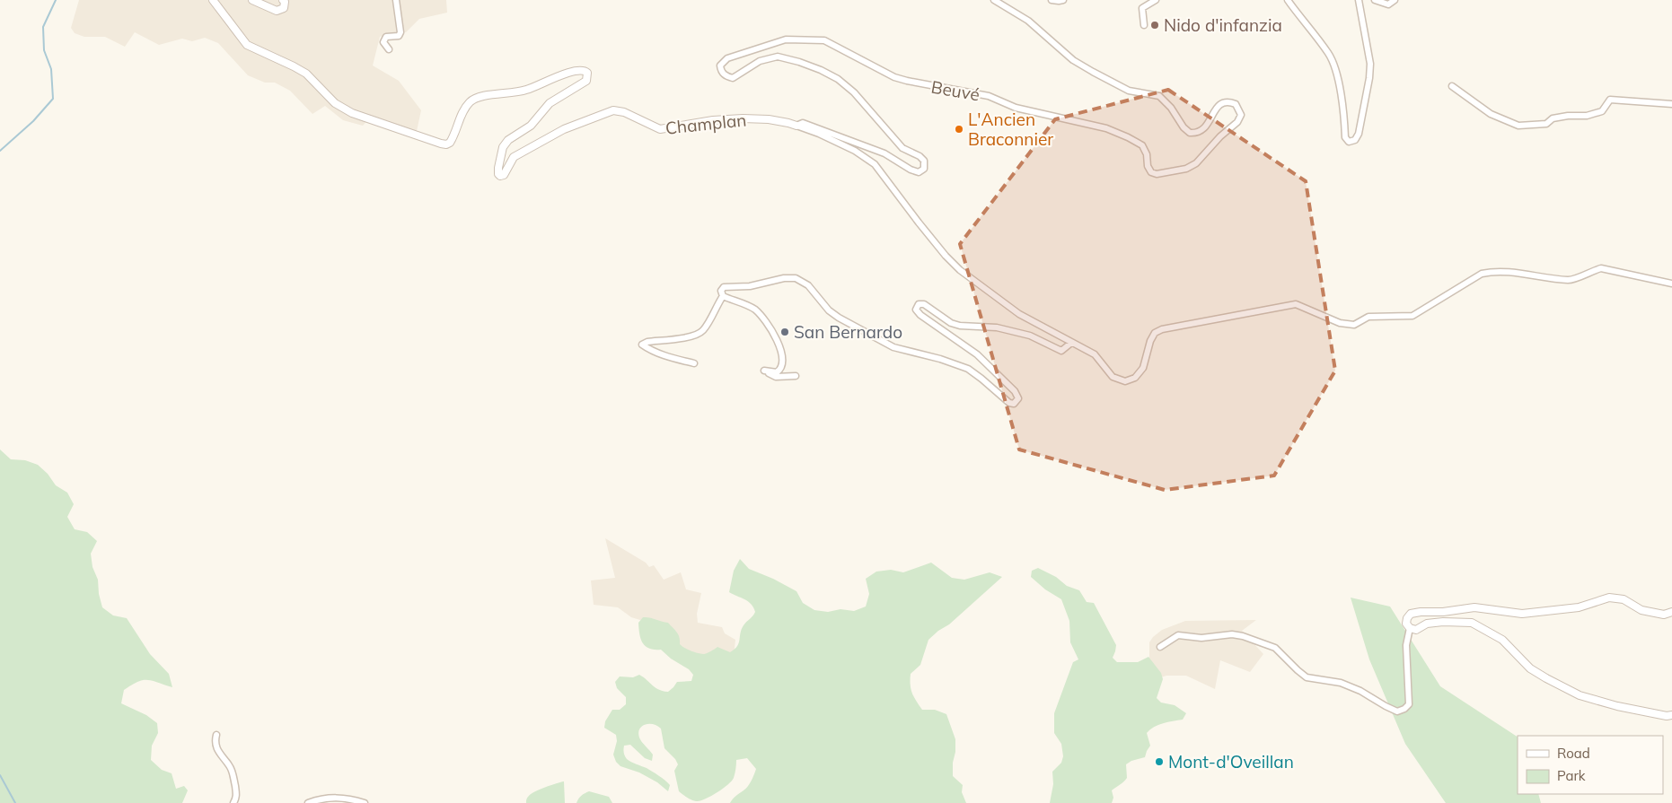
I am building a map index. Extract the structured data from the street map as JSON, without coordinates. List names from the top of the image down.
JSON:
{
  "streets": {
    "street": ["Beuvé", "Champlan"]
  },
  "crossings": [
    ["Beuvé", "Champlan"]
  ],
  "places": [
    "Nido d'infanzia",
    "L'Ancien Braconnier",
    "San Bernardo",
    "Mont-d'Oveillan"
  ],
  "legend": ["Road", "Park"]
}
